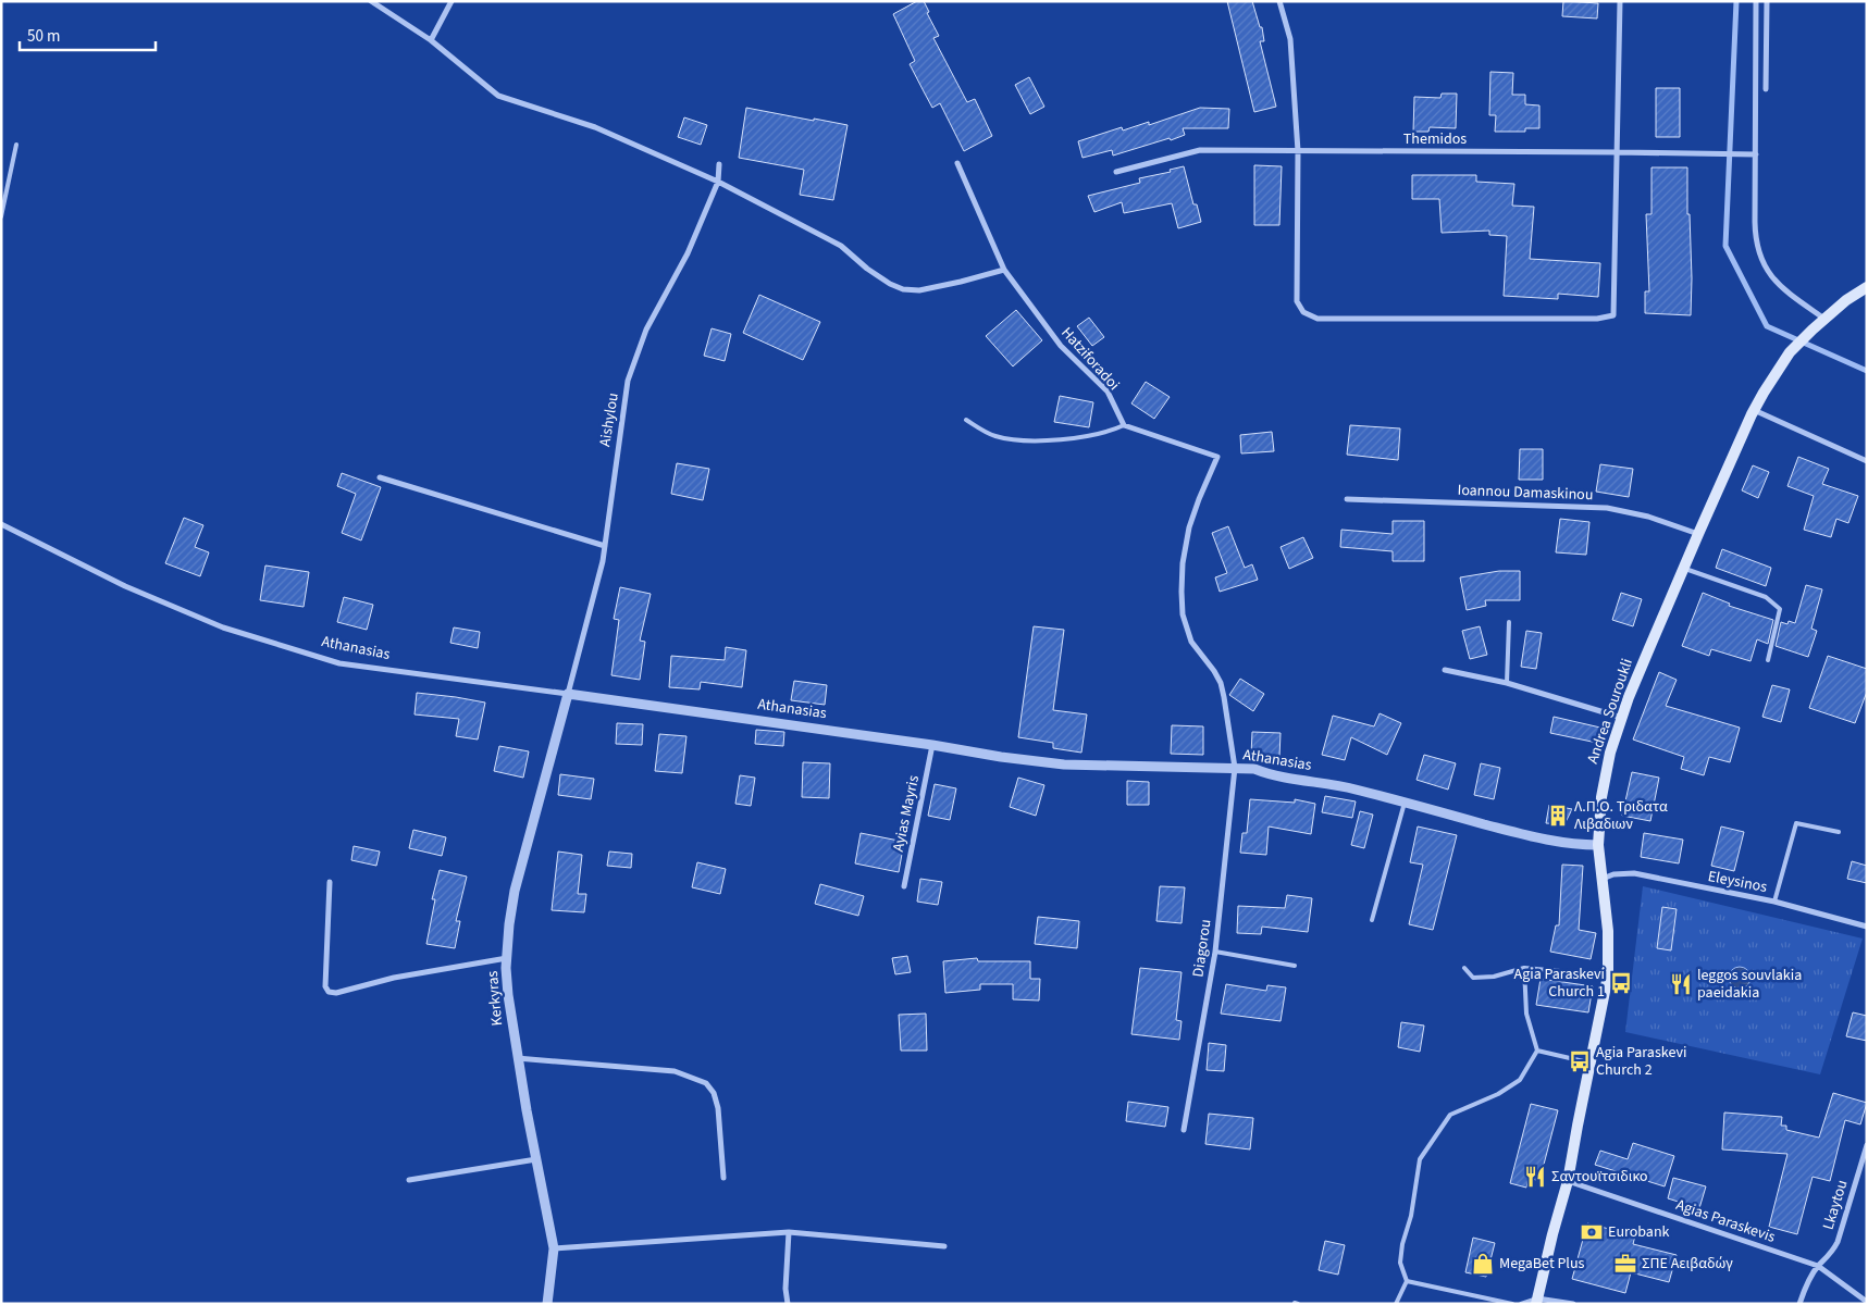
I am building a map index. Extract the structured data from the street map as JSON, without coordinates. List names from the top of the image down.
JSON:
{
  "streets": {
    "main road": ["Andrea Souroukli"],
    "street": [
      "Themidos",
      "Hatziforadoi",
      "Aishylou",
      "Ioannou Damaskinou",
      "Athanasias",
      "Ayias Mayris",
      "Eleysinos",
      "Diagorou",
      "Kerkyras",
      "Lkaytou",
      "Agias Paraskevis"
    ]
  },
  "crossings": [
    ["Aishylou", "Athanasias"],
    ["Aishylou", "Kerkyras"],
    ["Ioannou Damaskinou", "Andrea Souroukli"],
    ["Athanasias", "Andrea Souroukli"],
    ["Athanasias", "Ayias Mayris"],
    ["Athanasias", "Diagorou"],
    ["Athanasias", "Kerkyras"],
    ["Andrea Souroukli", "Eleysinos"],
    ["Andrea Souroukli", "Agias Paraskevis"],
    ["Lkaytou", "Agias Paraskevis"]
  ],
  "places": {
    "building": ["Λ.Π.Ο. Τριδατα Λιβαδιων"],
    "bus stop": ["Agia Paraskevi Church 1", "Agia Paraskevi Church 2"],
    "restaurant": ["leggos souvlakia paeidakia", "Σαντουϊτσιδικο"],
    "bank": ["Eurobank"],
    "shop": ["MegaBet Plus"],
    "office": ["ΣΠΕ Αειβαδώγ"]
  },
  "scale_bar": "50 m"
}
